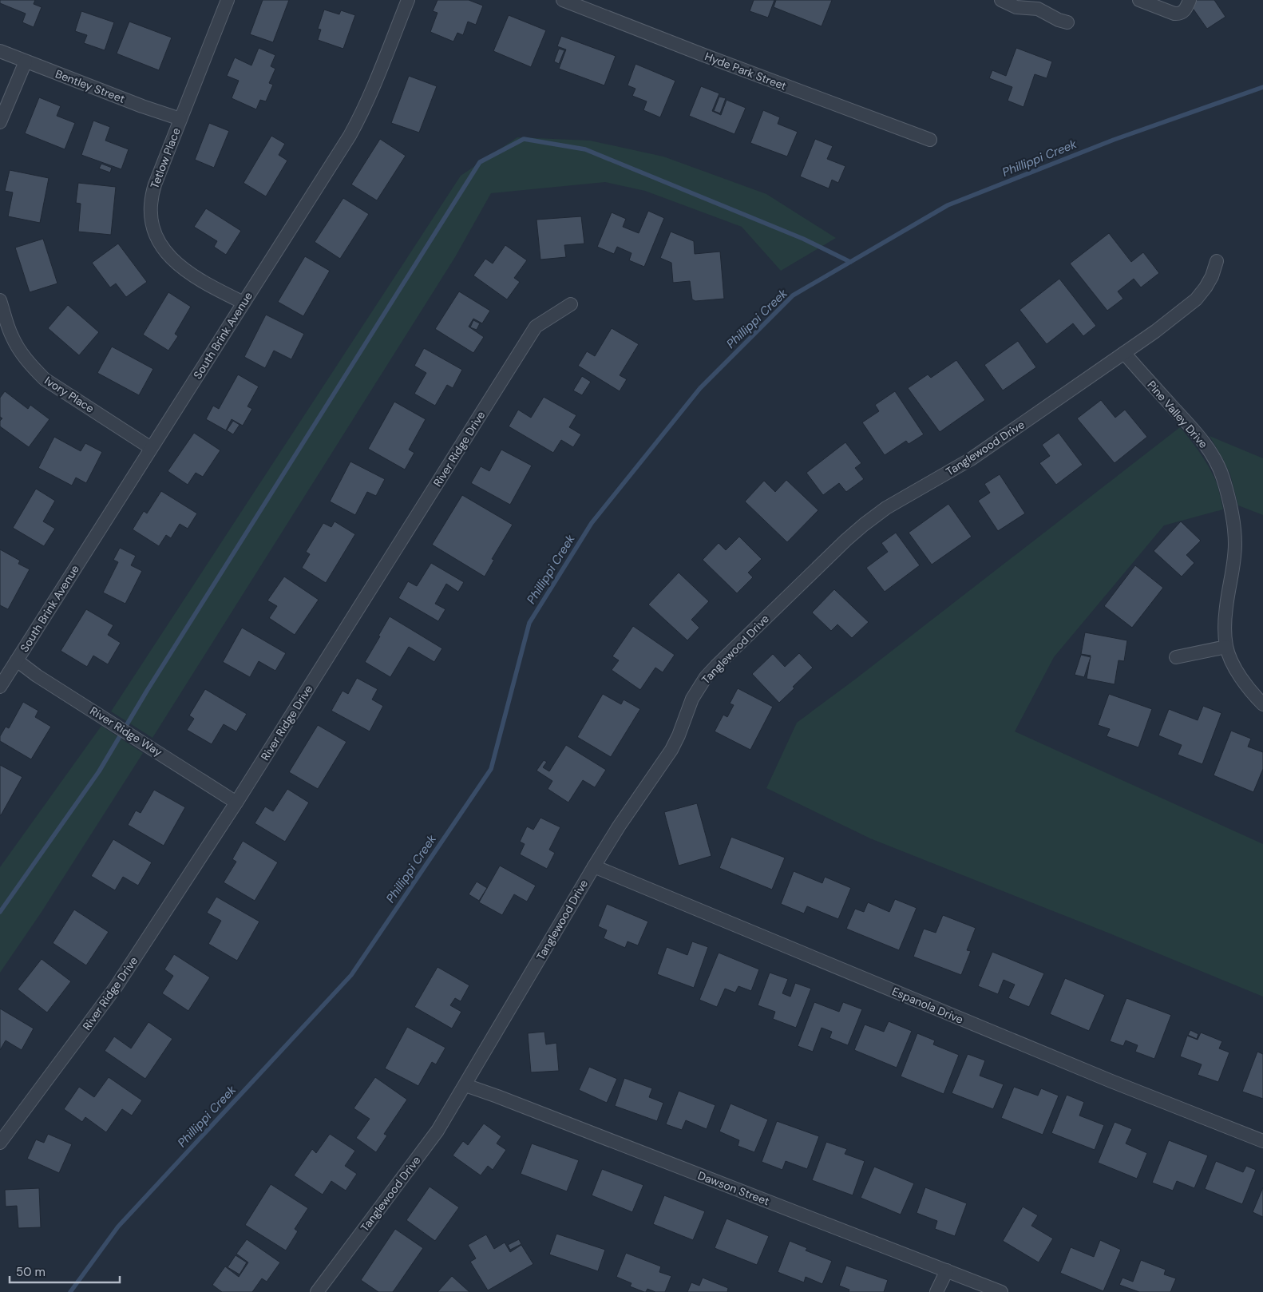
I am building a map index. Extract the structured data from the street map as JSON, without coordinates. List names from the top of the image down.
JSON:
{
  "streets": {
    "street": [
      "Hyde Park Street",
      "Bentley Street",
      "Tetlow Place",
      "South Brink Avenue",
      "Ivory Place",
      "Pine Valley Drive",
      "Tanglewood Drive",
      "River Ridge Drive",
      "River Ridge Way",
      "Espanola Drive",
      "Dawson Street"
    ]
  },
  "crossings": [
    ["Bentley Street", "Tetlow Place"],
    ["Tetlow Place", "South Brink Avenue"],
    ["South Brink Avenue", "Ivory Place"],
    ["South Brink Avenue", "River Ridge Way"],
    ["Pine Valley Drive", "Tanglewood Drive"],
    ["Tanglewood Drive", "Espanola Drive"],
    ["Tanglewood Drive", "Dawson Street"],
    ["River Ridge Drive", "River Ridge Way"]
  ],
  "water": ["Phillippi Creek"],
  "scale_bar": "50 m"
}
